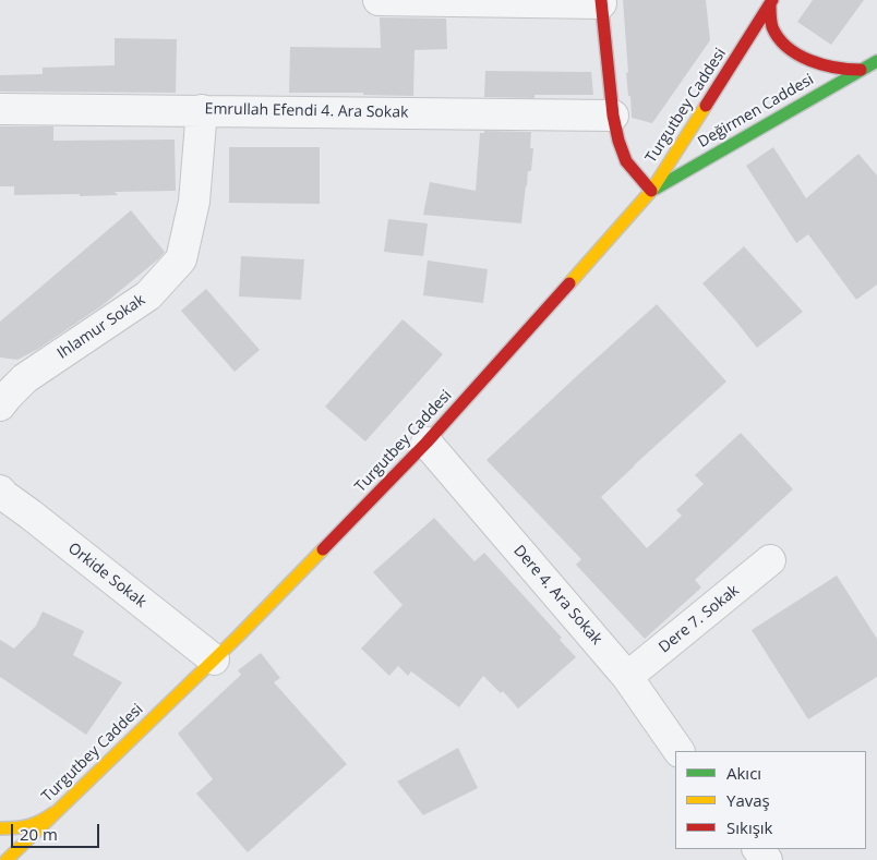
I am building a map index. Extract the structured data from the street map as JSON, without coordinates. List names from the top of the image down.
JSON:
{
  "streets": {
    "main road": ["Turgutbey Caddesi", "Değirmen Caddesi"],
    "street": [
      "Emrullah Efendi 4. Ara Sokak",
      "Ihlamur Sokak",
      "Orkide Sokak",
      "Dere 4. Ara Sokak",
      "Dere 7. Sokak"
    ]
  },
  "crossings": [
    ["Turgutbey Caddesi", "Değirmen Caddesi"],
    ["Turgutbey Caddesi", "Orkide Sokak"],
    ["Turgutbey Caddesi", "Dere 4. Ara Sokak"],
    ["Emrullah Efendi 4. Ara Sokak", "Ihlamur Sokak"],
    ["Dere 4. Ara Sokak", "Dere 7. Sokak"]
  ],
  "legend": ["Akıcı", "Yavaş", "Sıkışık"],
  "scale_bar": "20 m"
}
